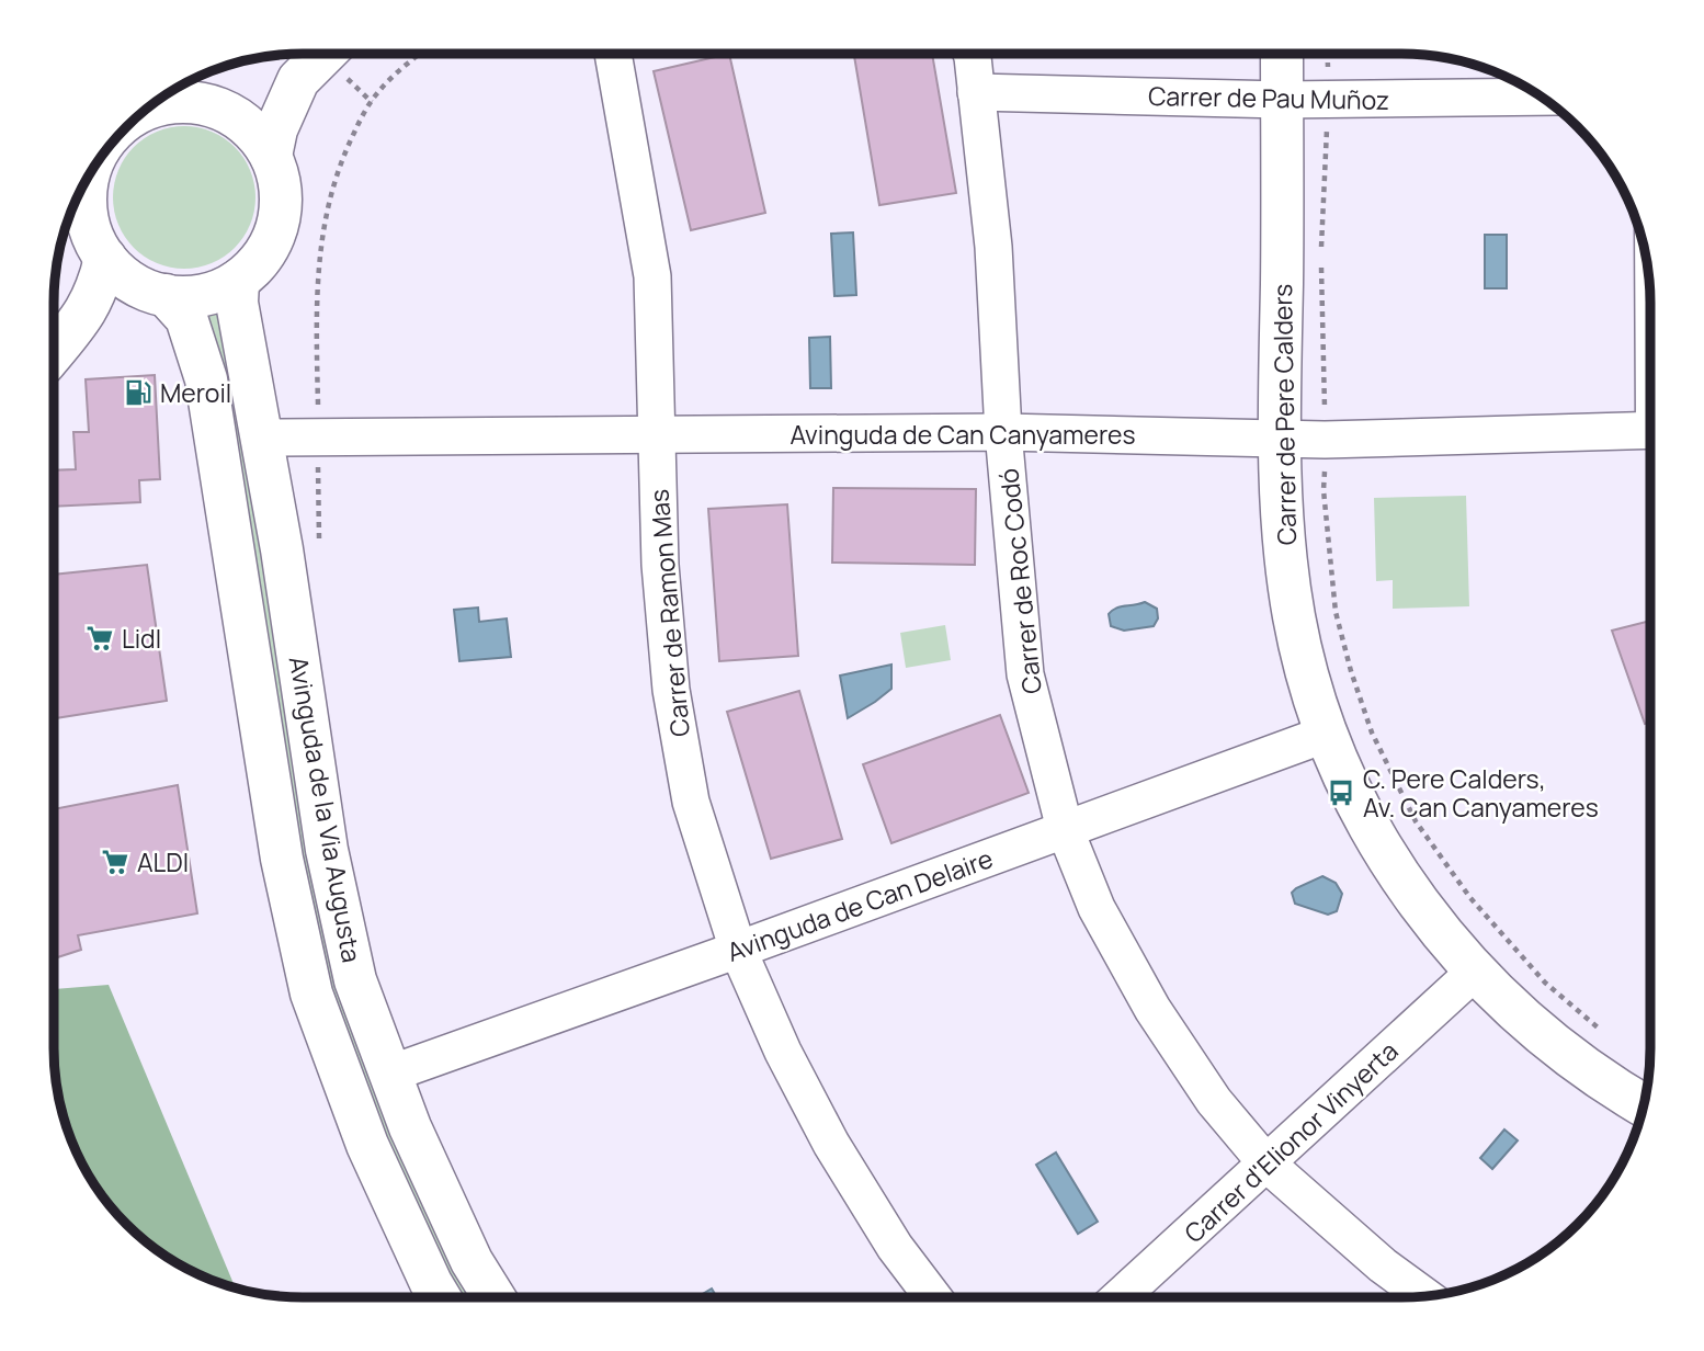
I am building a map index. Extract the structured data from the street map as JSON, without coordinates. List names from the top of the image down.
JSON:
{
  "streets": {
    "street": [
      "Carrer de Pau Muñoz",
      "Carrer de Pere Calders",
      "Avinguda de Can Canyameres",
      "Carrer de Roc Codó",
      "Carrer de Ramon Mas",
      "Avinguda de la Via Augusta",
      "Avinguda de Can Delaire",
      "Carrer d'Elionor Vinyerta"
    ]
  },
  "crossings": [
    ["Carrer de Pau Muñoz", "Carrer de Pere Calders"],
    ["Carrer de Pau Muñoz", "Carrer de Roc Codó"],
    ["Carrer de Pere Calders", "Avinguda de Can Canyameres"],
    ["Carrer de Pere Calders", "Avinguda de Can Delaire"],
    ["Carrer de Pere Calders", "Carrer d'Elionor Vinyerta"],
    ["Avinguda de Can Canyameres", "Carrer de Roc Codó"],
    ["Avinguda de Can Canyameres", "Carrer de Ramon Mas"],
    ["Avinguda de Can Canyameres", "Avinguda de la Via Augusta"],
    ["Carrer de Roc Codó", "Avinguda de Can Delaire"],
    ["Carrer de Roc Codó", "Carrer d'Elionor Vinyerta"],
    ["Carrer de Ramon Mas", "Avinguda de Can Delaire"],
    ["Avinguda de la Via Augusta", "Avinguda de Can Delaire"]
  ],
  "places": {
    "fuel station": ["Meroil"],
    "supermarket": ["Lidl", "ALDI"],
    "bus stop": ["C. Pere Calders, Av. Can Canyameres"]
  }
}
